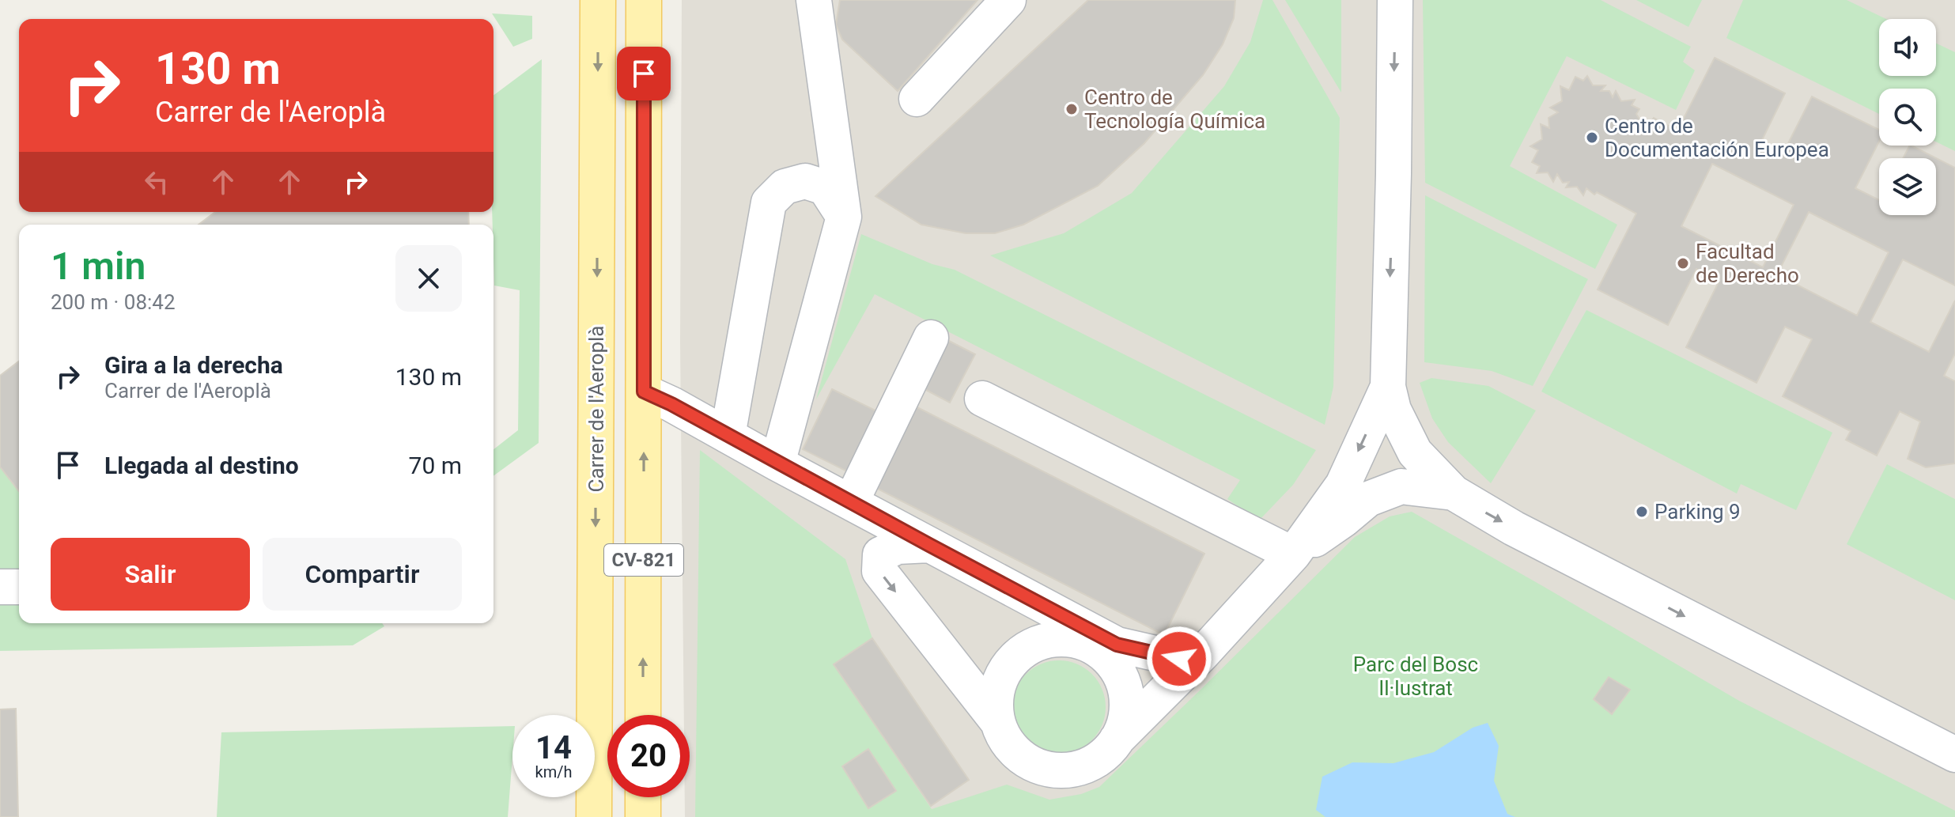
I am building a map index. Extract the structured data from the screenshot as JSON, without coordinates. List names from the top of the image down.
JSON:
{
  "streets": {
    "main road": ["Carrer de l'Aeroplà", "CV-821"]
  },
  "parks": ["Parc del Bosc Il·lustrat"],
  "places": [
    "Centro de Tecnología Química",
    "Centro de Documentación Europea",
    "Facultad de Derecho",
    "Parking 9"
  ],
  "page": {
    "turn": ["130 m", "Carrer de l'Aeroplà"],
    "heading": ["1 min", "200 m · 08:42"],
    "list": [
      {
        "name": "Gira a la derecha",
        "note": "Carrer de l'Aeroplà",
        "value": "130 m"
      },
      {
        "name": "Llegada al destino",
        "value": "70 m"
      }
    ],
    "buttons": ["Salir", "Compartir"],
    "speed": "14 km/h",
    "limit": "20"
  }
}
